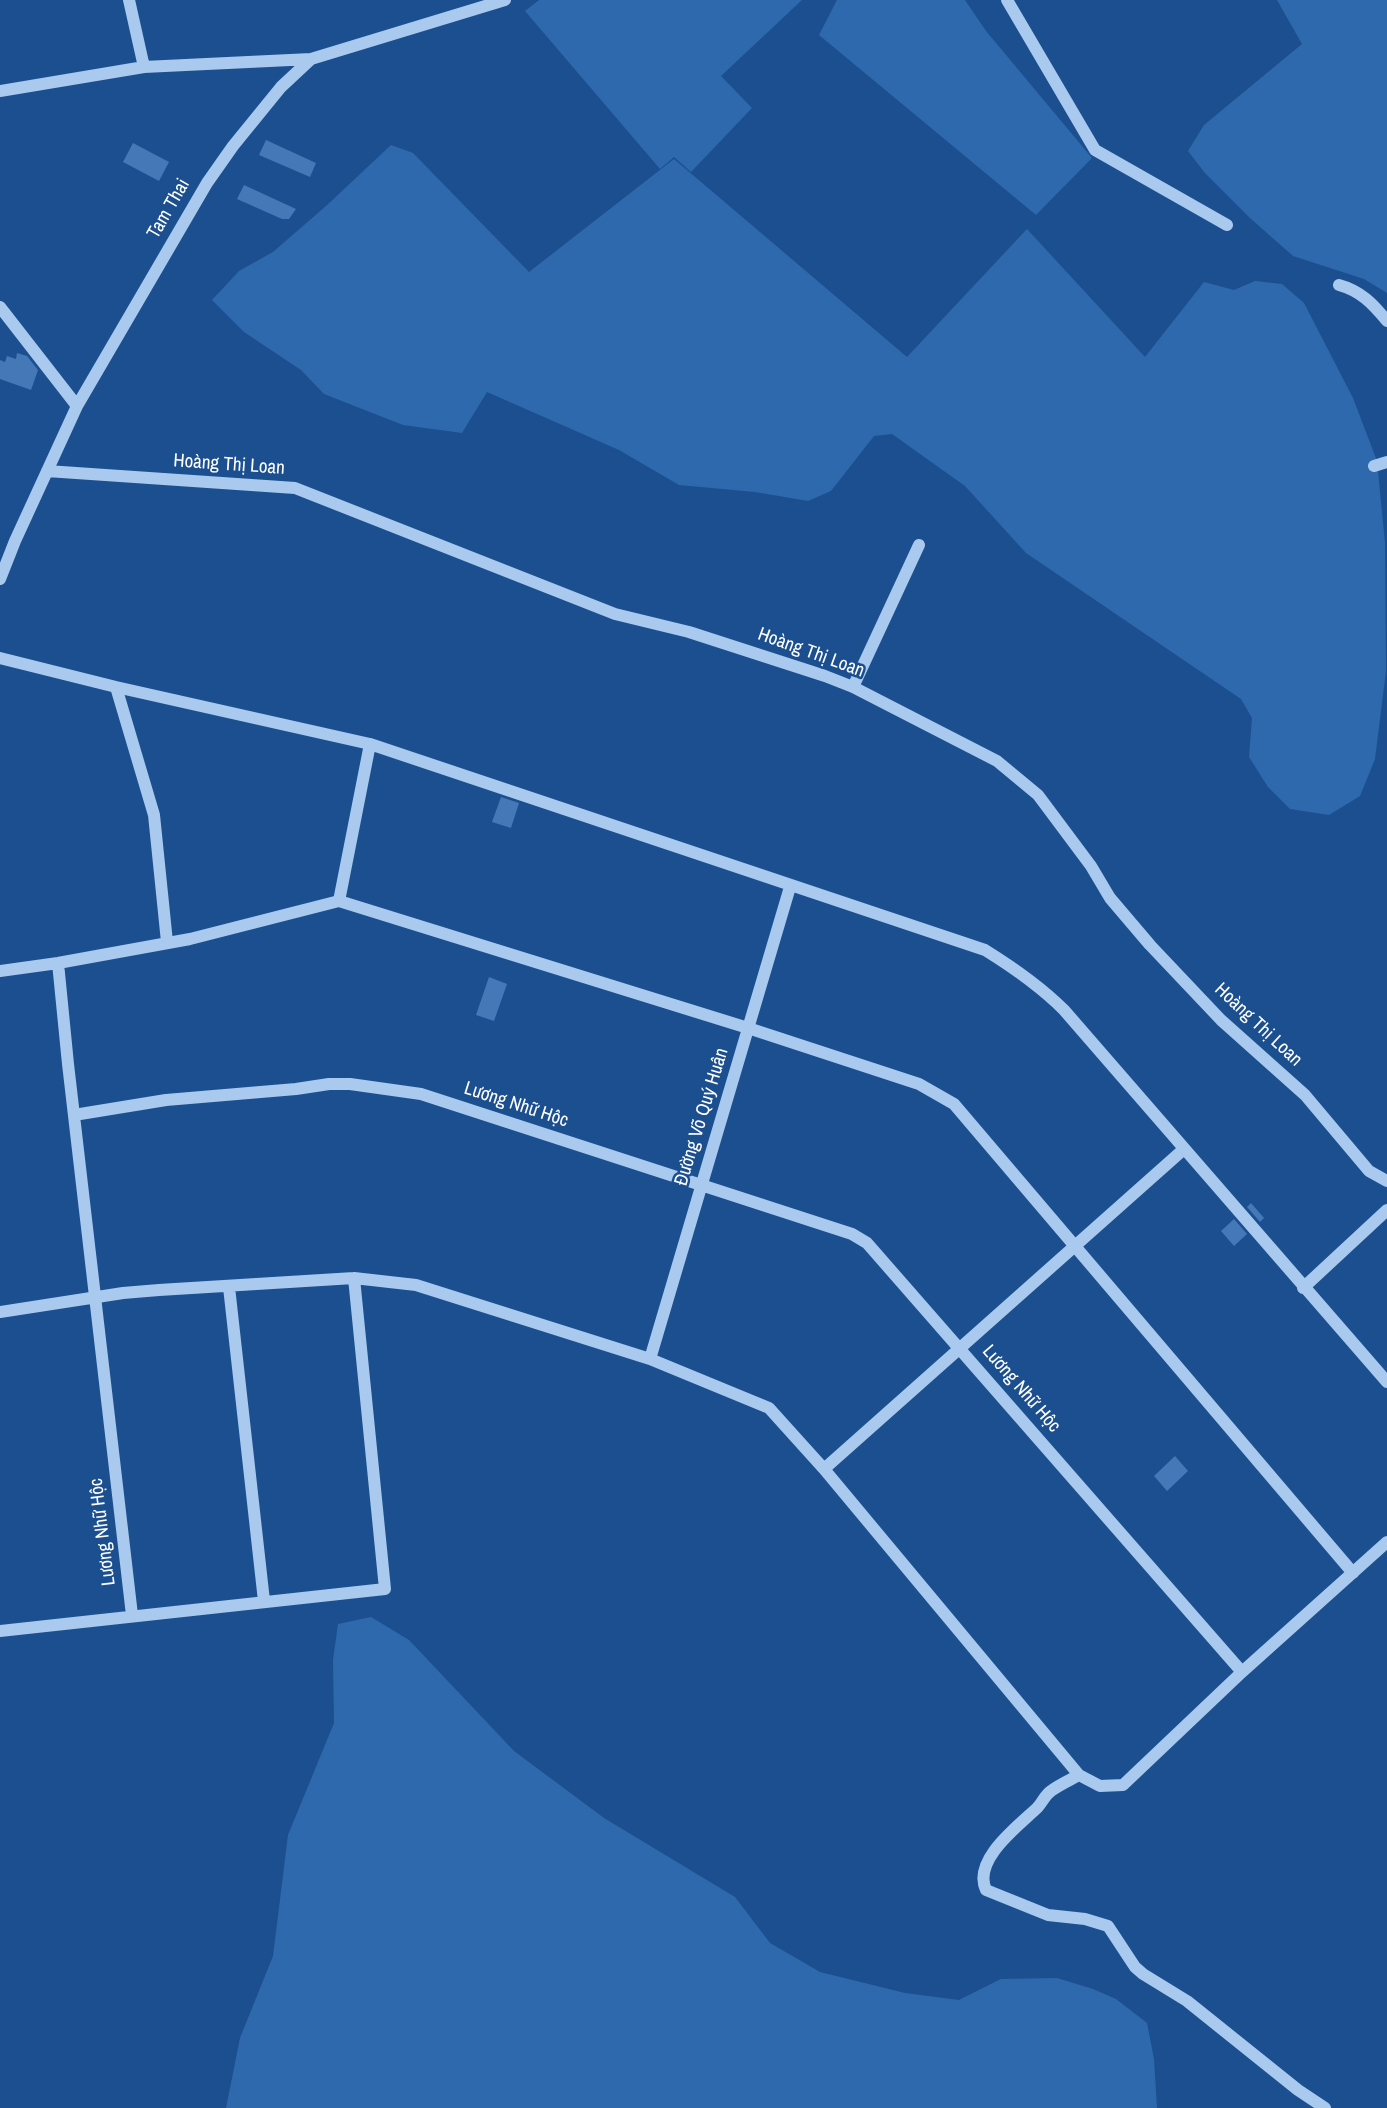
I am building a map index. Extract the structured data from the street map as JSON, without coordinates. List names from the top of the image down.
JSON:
{
  "streets": {
    "street": [
      "Tam Thai",
      "Hoàng Thị Loan",
      "Lương Nhữ Hộc",
      "Đường Võ Quý Huân"
    ]
  },
  "crossings": [
    ["Tam Thai", "Hoàng Thị Loan"],
    ["Lương Nhữ Hộc", "Đường Võ Quý Huân"]
  ]
}
